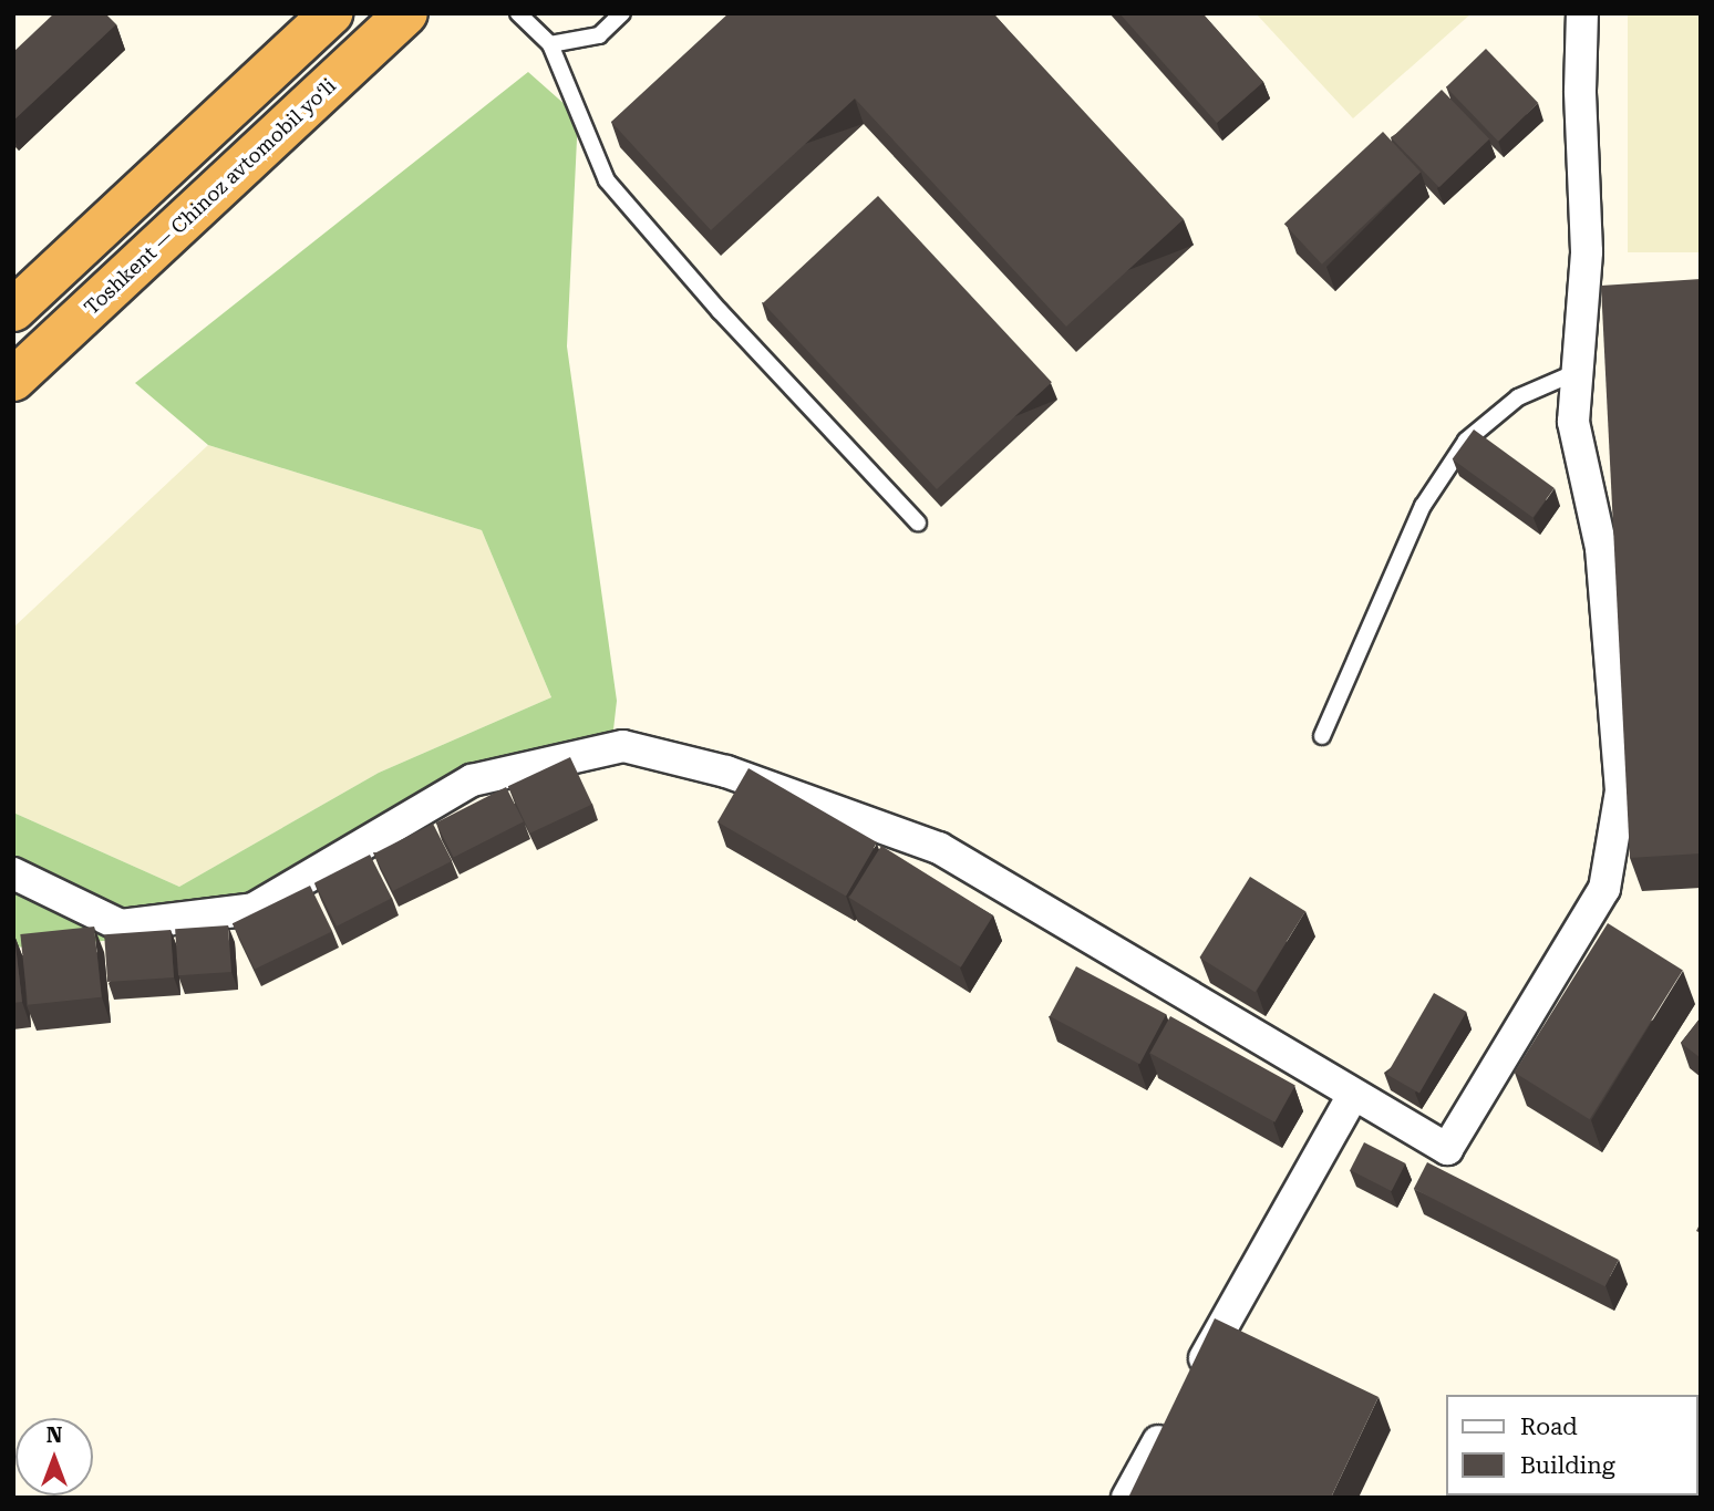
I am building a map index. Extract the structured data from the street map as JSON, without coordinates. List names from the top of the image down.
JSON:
{
  "streets": {
    "highway": ["Toshkent — Chinoz avtomobil yoʻli"]
  },
  "legend": ["Road", "Building"],
  "north": "top"
}
